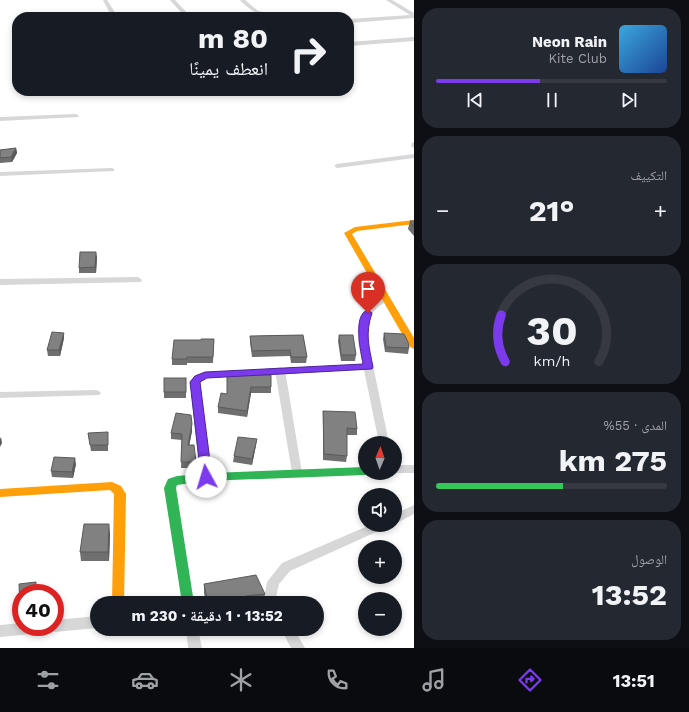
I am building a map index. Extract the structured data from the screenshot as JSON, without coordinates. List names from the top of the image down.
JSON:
{
  "north": "top",
  "page": {
    "turn": ["80 m", "انعطف يمينًا"],
    "song": ["Neon Rain", "Kite Club"],
    "tile": [
      "التكييف",
      ["المدى · 55%", "275 km"],
      ["الوصول", "13:52"]
    ],
    "heat": ["−", "21°", "+"],
    "map_buttons": ["+", "−"],
    "limit": "40",
    "trip": "13:52 · 1 دقيقة · 230 m",
    "tabs": "13:51",
    "gauge": ["30", "km/h"]
  }
}
